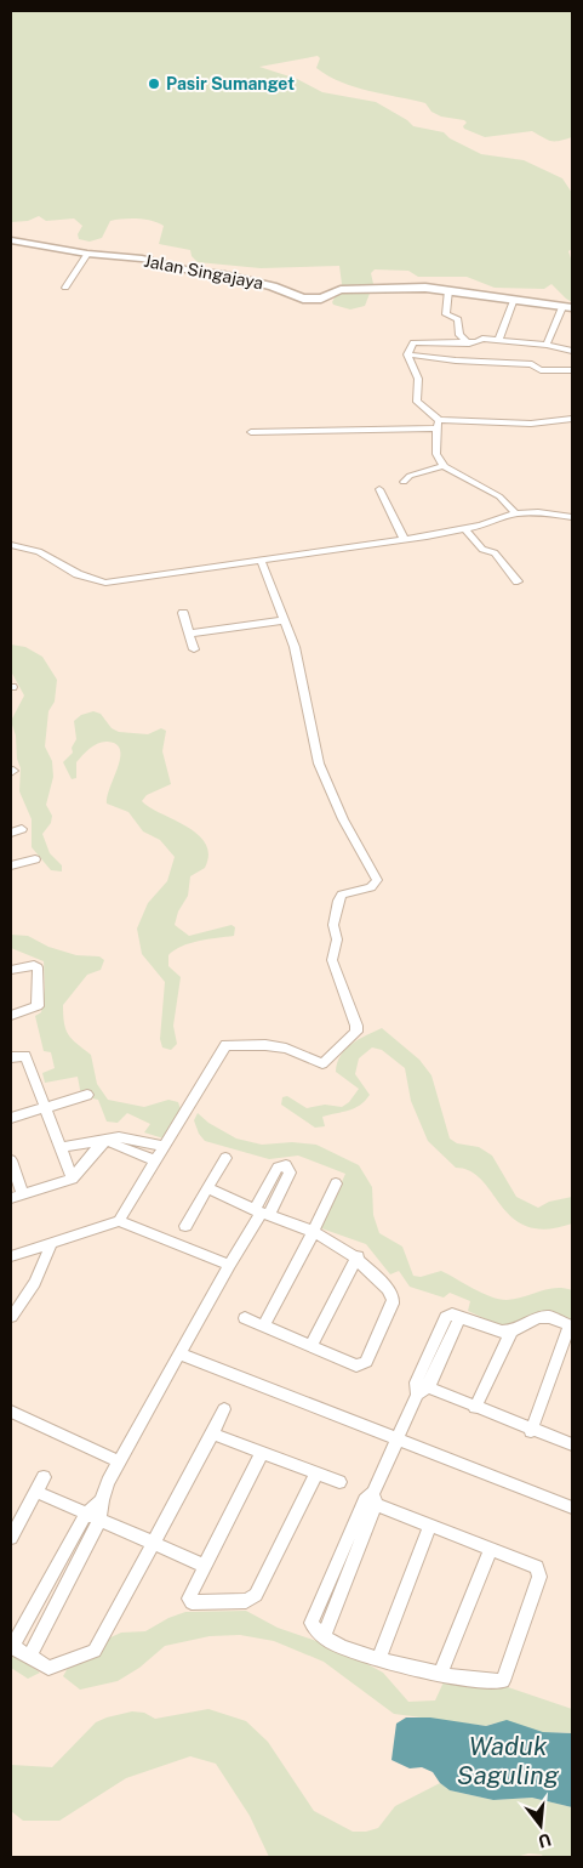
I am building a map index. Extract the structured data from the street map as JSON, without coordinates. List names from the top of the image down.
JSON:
{
  "streets": {
    "street": ["Jalan Singajaya"]
  },
  "water": ["Waduk Saguling"],
  "places": ["Pasir Sumanget"],
  "north": "bottom"
}
